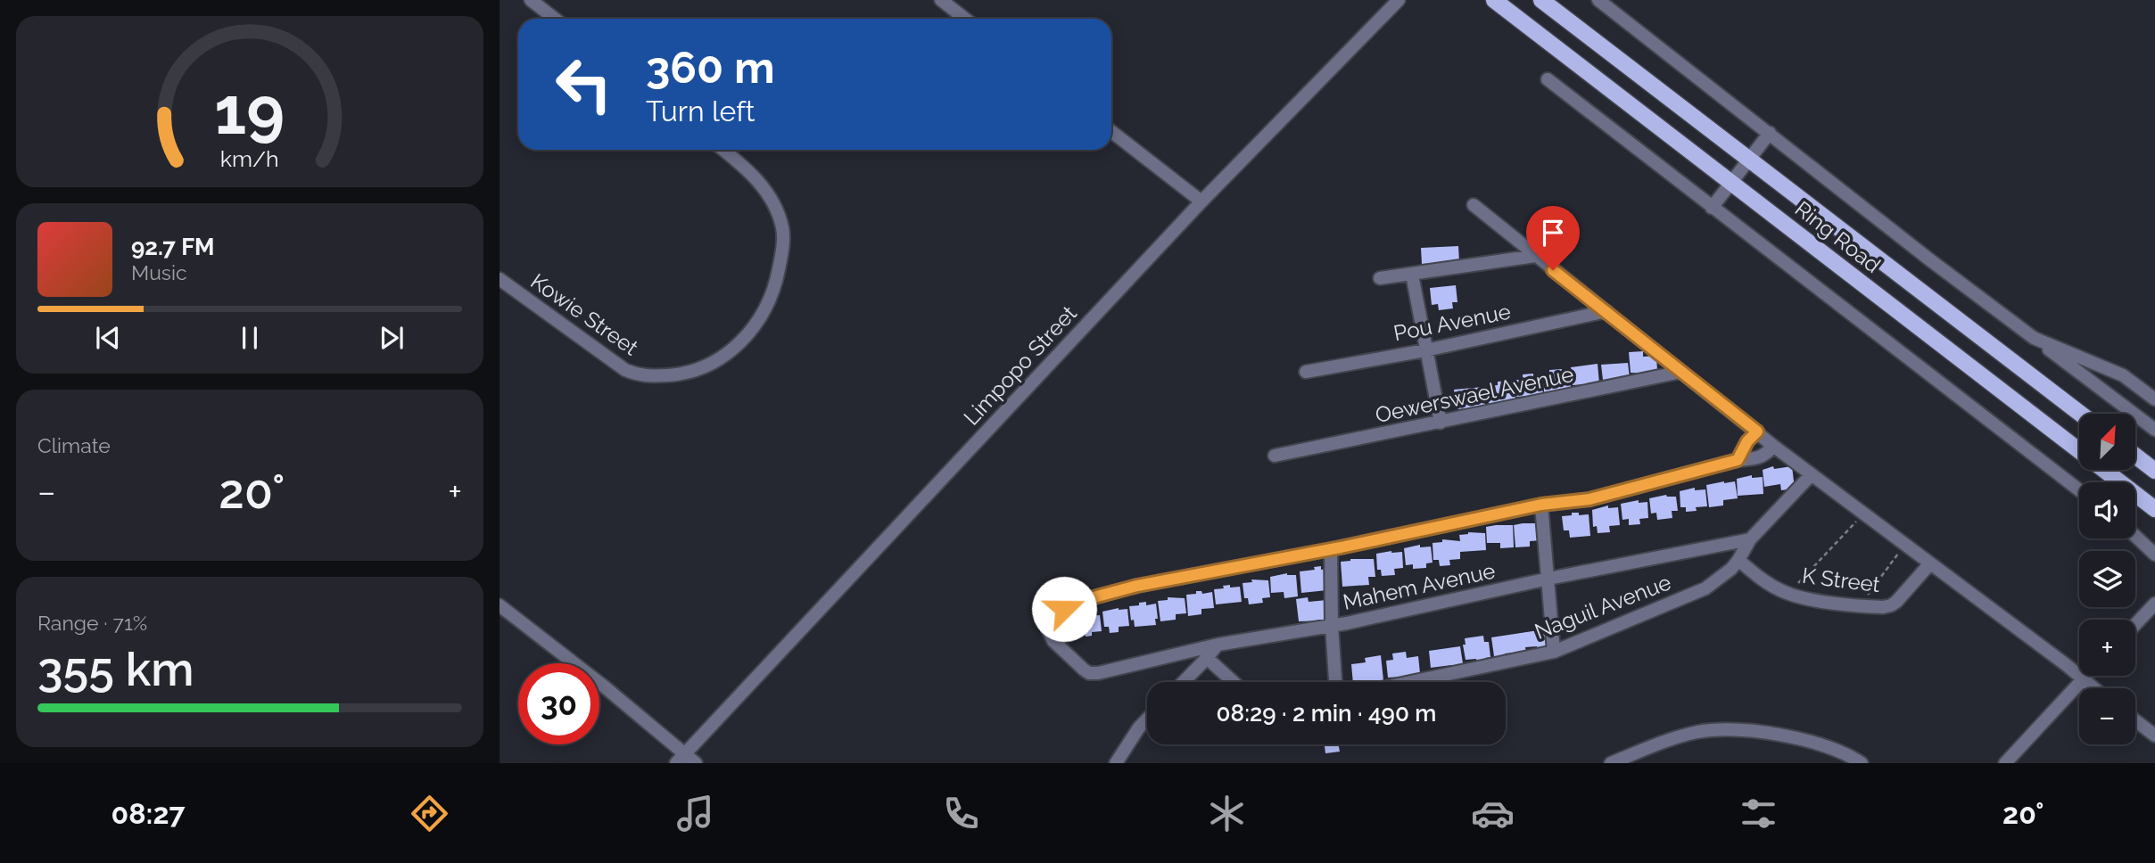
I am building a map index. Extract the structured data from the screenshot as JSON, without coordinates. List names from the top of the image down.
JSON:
{
  "streets": {
    "main road": ["Ring Road"],
    "street": [
      "Kowie Street",
      "Pou Avenue",
      "Limpopo Street",
      "Oewerswael Avenue",
      "K Street",
      "Mahem Avenue",
      "Naguil Avenue"
    ]
  },
  "crossings": [
    ["K Street", "Naguil Avenue"],
    ["Mahem Avenue", "Naguil Avenue"]
  ],
  "north": "top right",
  "page": {
    "turn": ["360 m", "Turn left"],
    "song": ["92.7 FM", "Music"],
    "tile": [
      "Climate",
      ["Range · 71%", "355 km"]
    ],
    "map_buttons": ["+", "−"],
    "heat": ["−", "20°", "+"],
    "limit": "30",
    "trip": "08:29 · 2 min · 490 m",
    "tabs": ["08:27", "20°"],
    "gauge": ["19", "km/h"]
  }
}
